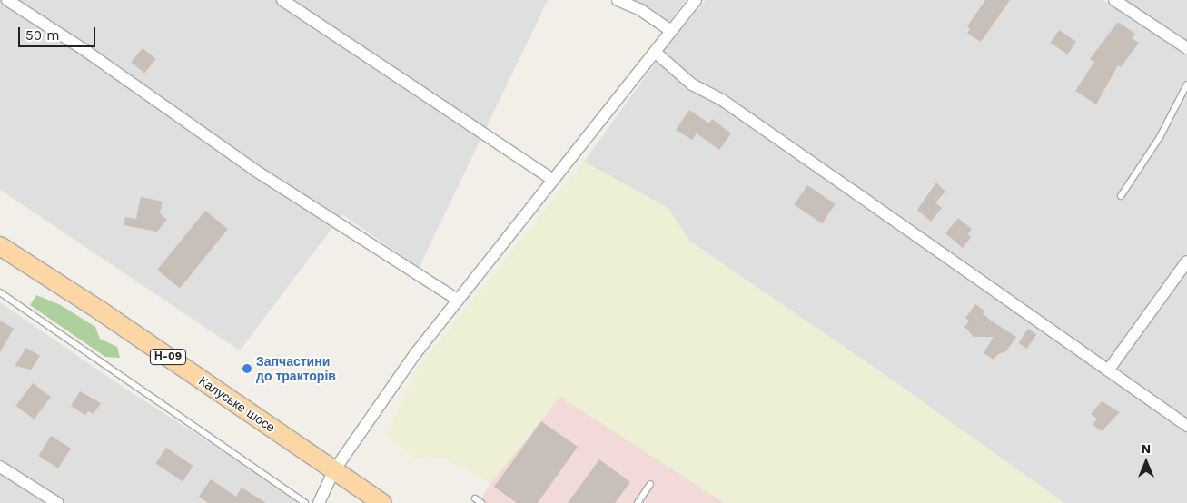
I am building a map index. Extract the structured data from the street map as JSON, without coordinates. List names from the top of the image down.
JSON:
{
  "streets": {
    "main road": ["Н-09", "Калуське шосе"]
  },
  "places": ["Запчастини до тракторів"],
  "scale_bar": "50 m",
  "north": "top"
}
